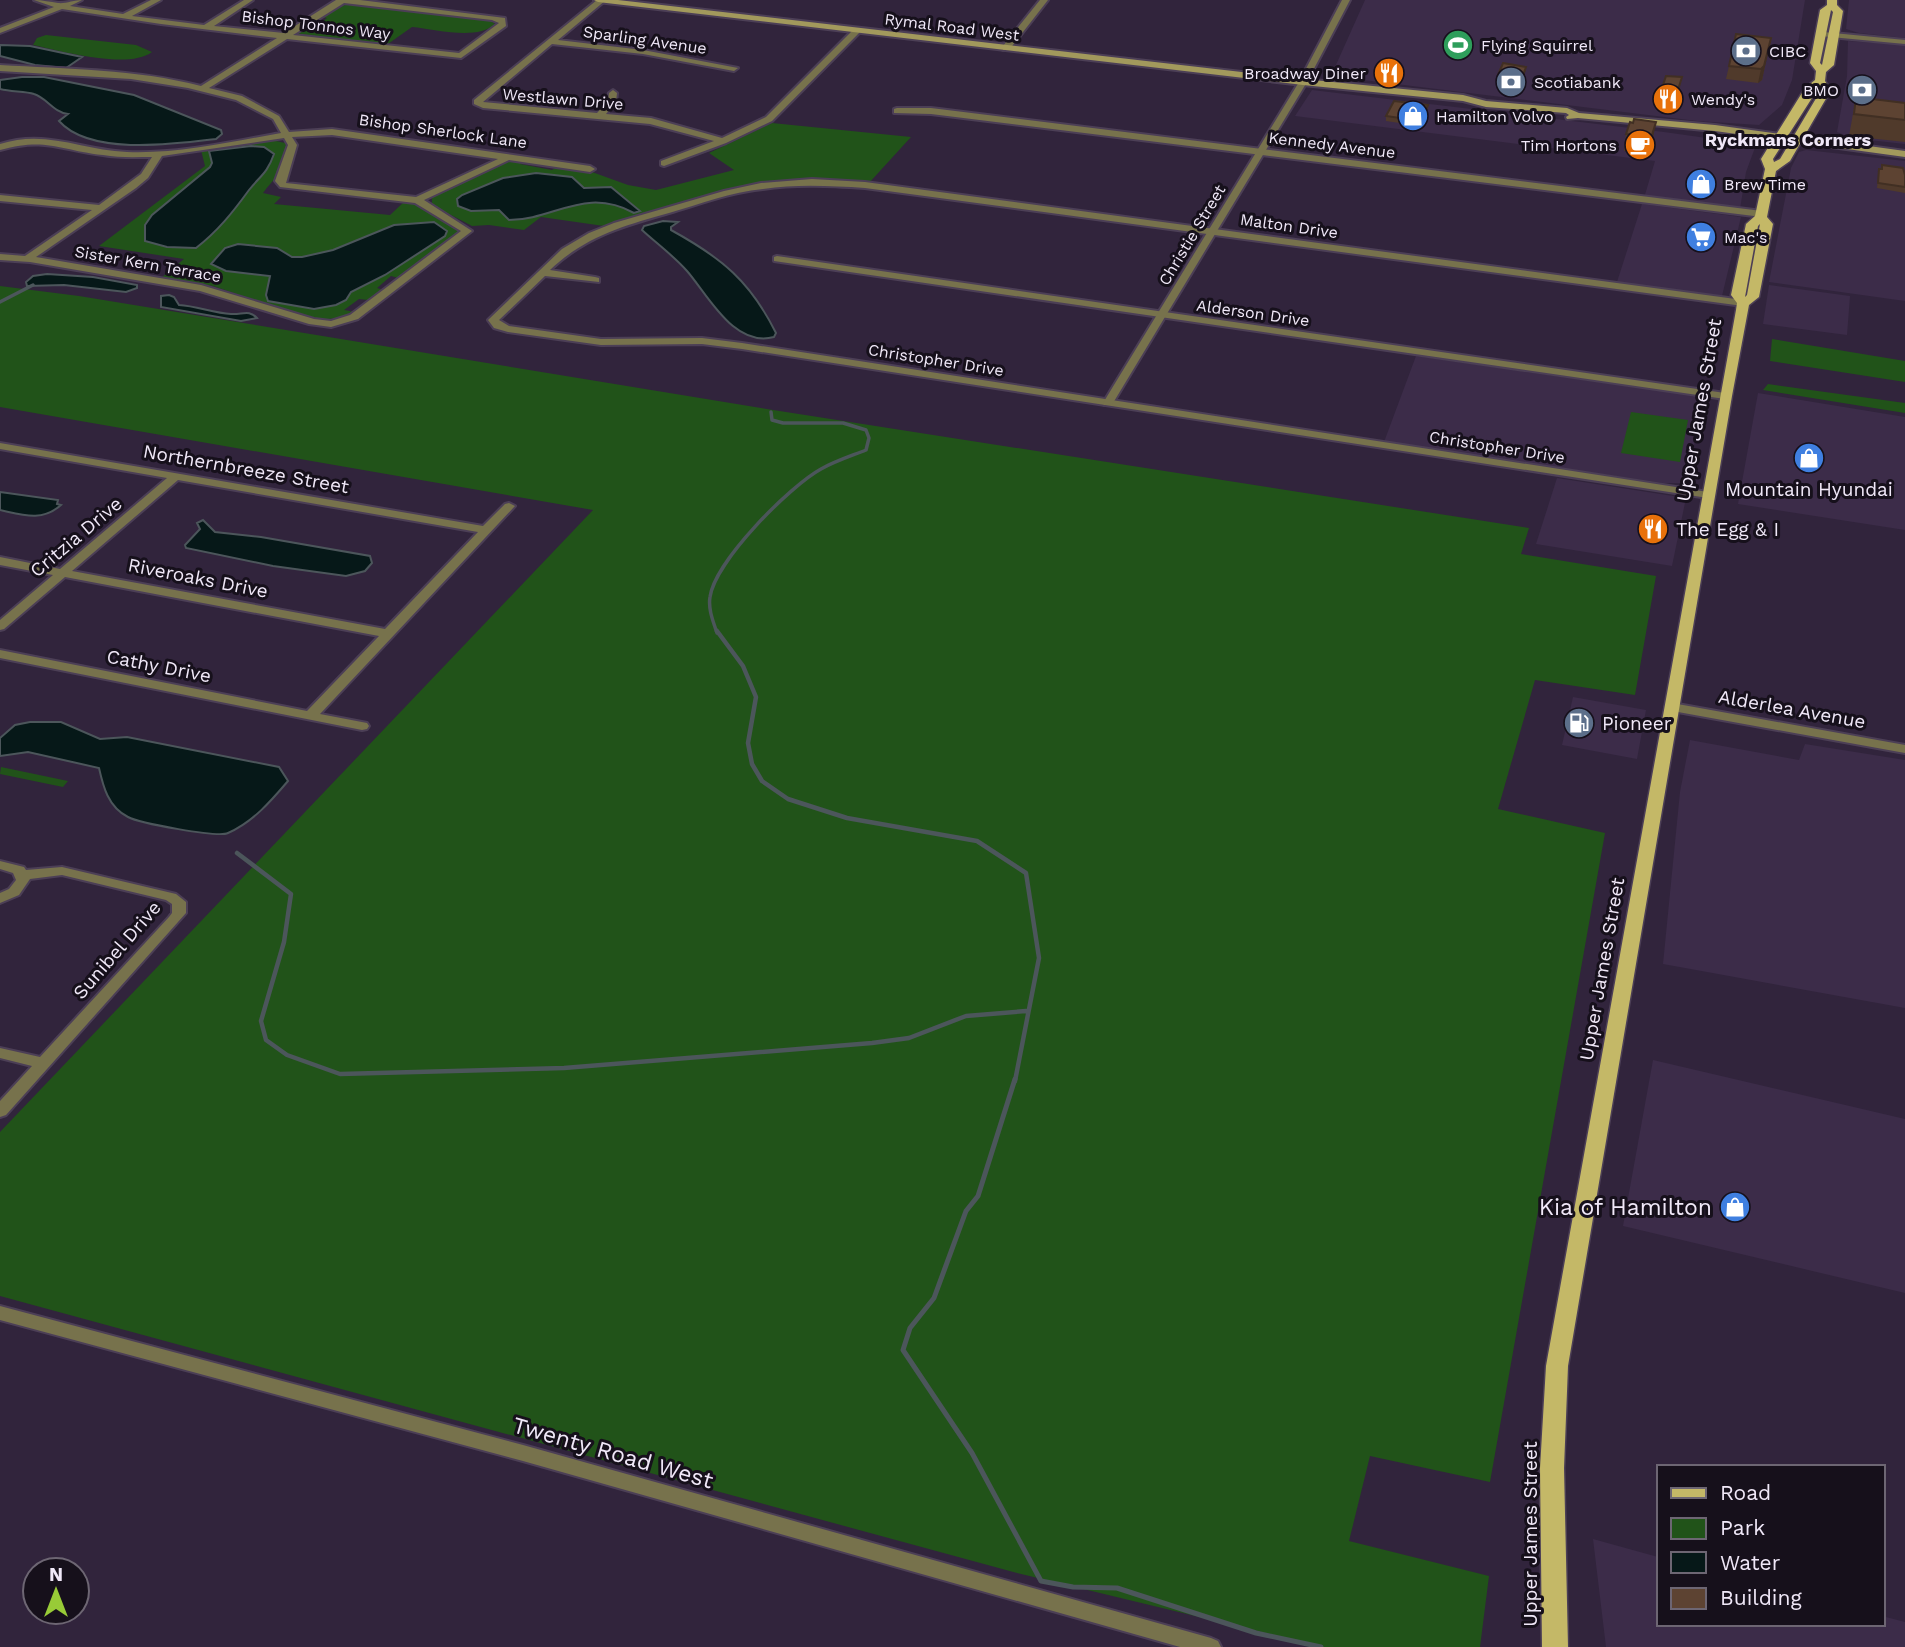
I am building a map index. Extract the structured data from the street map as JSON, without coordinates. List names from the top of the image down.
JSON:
{
  "streets": {
    "main road": ["Rymal Road West", "Upper James Street"],
    "street": [
      "Bishop Tonnos Way",
      "Sparling Avenue",
      "Westlawn Drive",
      "Bishop Sherlock Lane",
      "Kennedy Avenue",
      "Malton Drive",
      "Christie Street",
      "Sister Kern Terrace",
      "Alderson Drive",
      "Christopher Drive",
      "Northernbreeze Street",
      "Critzia Drive",
      "Riveroaks Drive",
      "Cathy Drive",
      "Alderlea Avenue",
      "Sunibel Drive",
      "Twenty Road West"
    ]
  },
  "crossings": [
    ["Rymal Road West", "Westlawn Drive"],
    ["Rymal Road West", "Christie Street"],
    ["Rymal Road West", "Upper James Street"],
    ["Sparling Avenue", "Westlawn Drive"],
    ["Kennedy Avenue", "Christie Street"],
    ["Kennedy Avenue", "Upper James Street"],
    ["Malton Drive", "Christie Street"],
    ["Malton Drive", "Christopher Drive"],
    ["Malton Drive", "Upper James Street"],
    ["Christie Street", "Alderson Drive"],
    ["Christie Street", "Christopher Drive"],
    ["Alderson Drive", "Upper James Street"],
    ["Christopher Drive", "Upper James Street"],
    ["Upper James Street", "Alderlea Avenue"],
    ["Northernbreeze Street", "Critzia Drive"],
    ["Critzia Drive", "Riveroaks Drive"]
  ],
  "districts": ["Ryckmans Corners"],
  "places": {
    "sports": ["Flying Squirrel"],
    "bank": ["CIBC", "Scotiabank", "BMO"],
    "restaurant": ["Broadway Diner", "Wendy's", "The Egg & I"],
    "shop": [
      "Hamilton Volvo",
      "Brew Time",
      "Mountain Hyundai",
      "Kia of Hamilton"
    ],
    "cafe": ["Tim Hortons"],
    "supermarket": ["Mac's"],
    "fuel station": ["Pioneer"]
  },
  "legend": [
    "Road",
    "Park",
    "Water",
    "Building"
  ],
  "north": "top"
}
